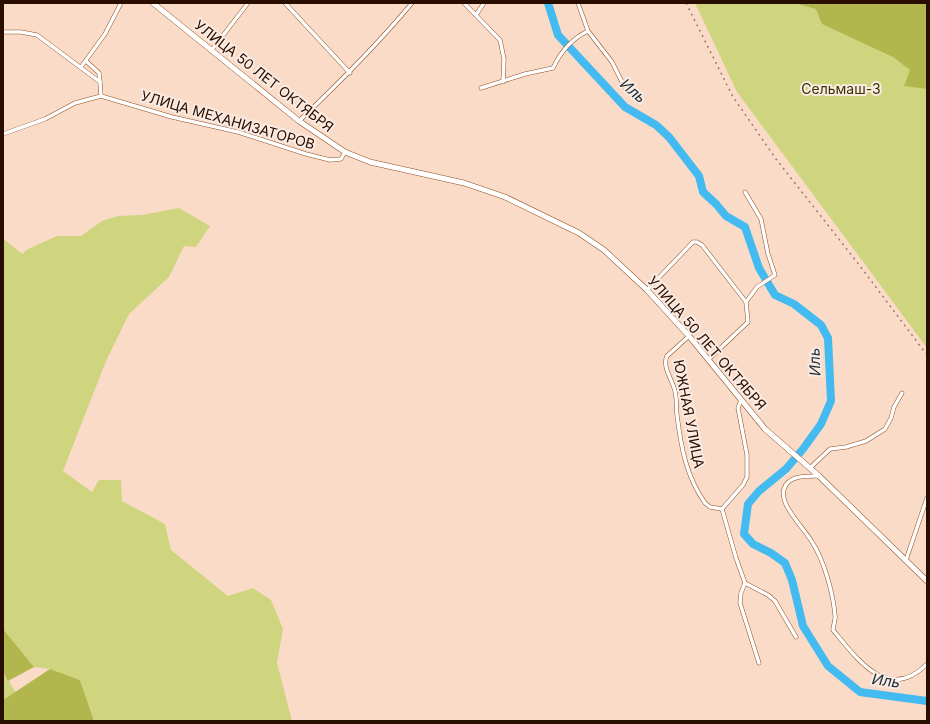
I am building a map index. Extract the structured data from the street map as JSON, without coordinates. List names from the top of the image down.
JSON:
{
  "streets": {
    "street": ["УЛИЦА 50 ЛЕТ ОКТЯБРЯ", "УЛИЦА МЕХАНИЗАТОРОВ", "ЮЖНАЯ УЛИЦА"]
  },
  "crossings": [
    ["УЛИЦА 50 ЛЕТ ОКТЯБРЯ", "УЛИЦА МЕХАНИЗАТОРОВ"],
    ["УЛИЦА 50 ЛЕТ ОКТЯБРЯ", "ЮЖНАЯ УЛИЦА"]
  ],
  "water": ["Иль"],
  "parks": ["Сельмаш-3"]
}
